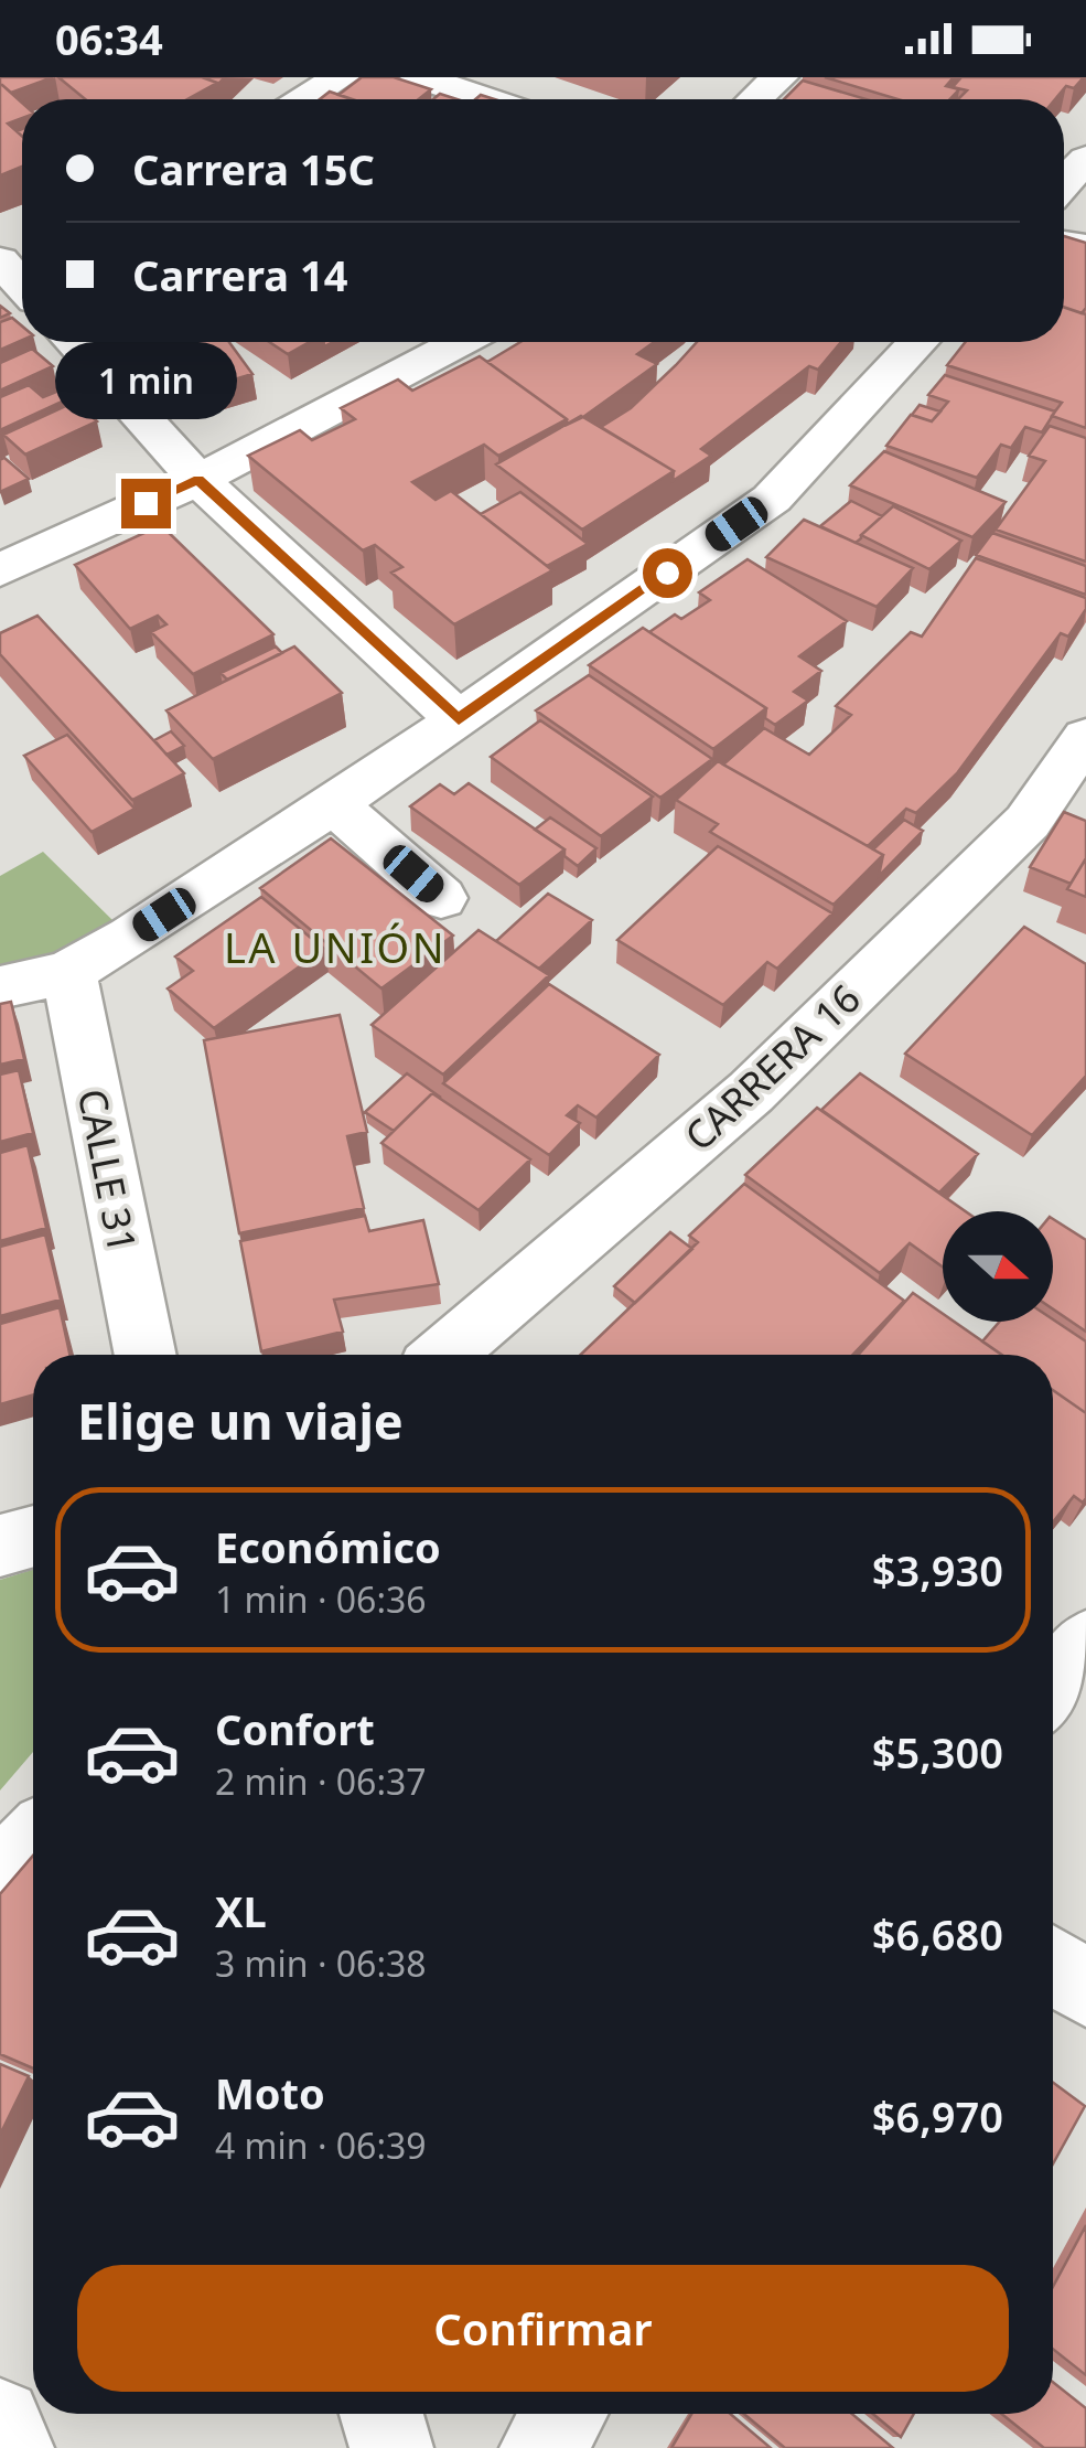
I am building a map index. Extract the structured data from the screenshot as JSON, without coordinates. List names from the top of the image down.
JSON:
{
  "streets": {
    "street": ["CARRERA 16", "CALLE 31"]
  },
  "districts": ["LA UNIÓN"],
  "north": "right",
  "page": {
    "status": "06:34",
    "banner": ["Carrera 15C", "Carrera 14"],
    "bubble": "1 min",
    "heading": "Elige un viaje",
    "list": [
      {
        "name": "Económico",
        "note": "1 min · 06:36",
        "value": "$3,930"
      },
      {
        "name": "Confort",
        "note": "2 min · 06:37",
        "value": "$5,300"
      },
      {
        "name": "XL",
        "note": "3 min · 06:38",
        "value": "$6,680"
      },
      {
        "name": "Moto",
        "note": "4 min · 06:39",
        "value": "$6,970"
      }
    ],
    "buttons": "Confirmar"
  }
}
